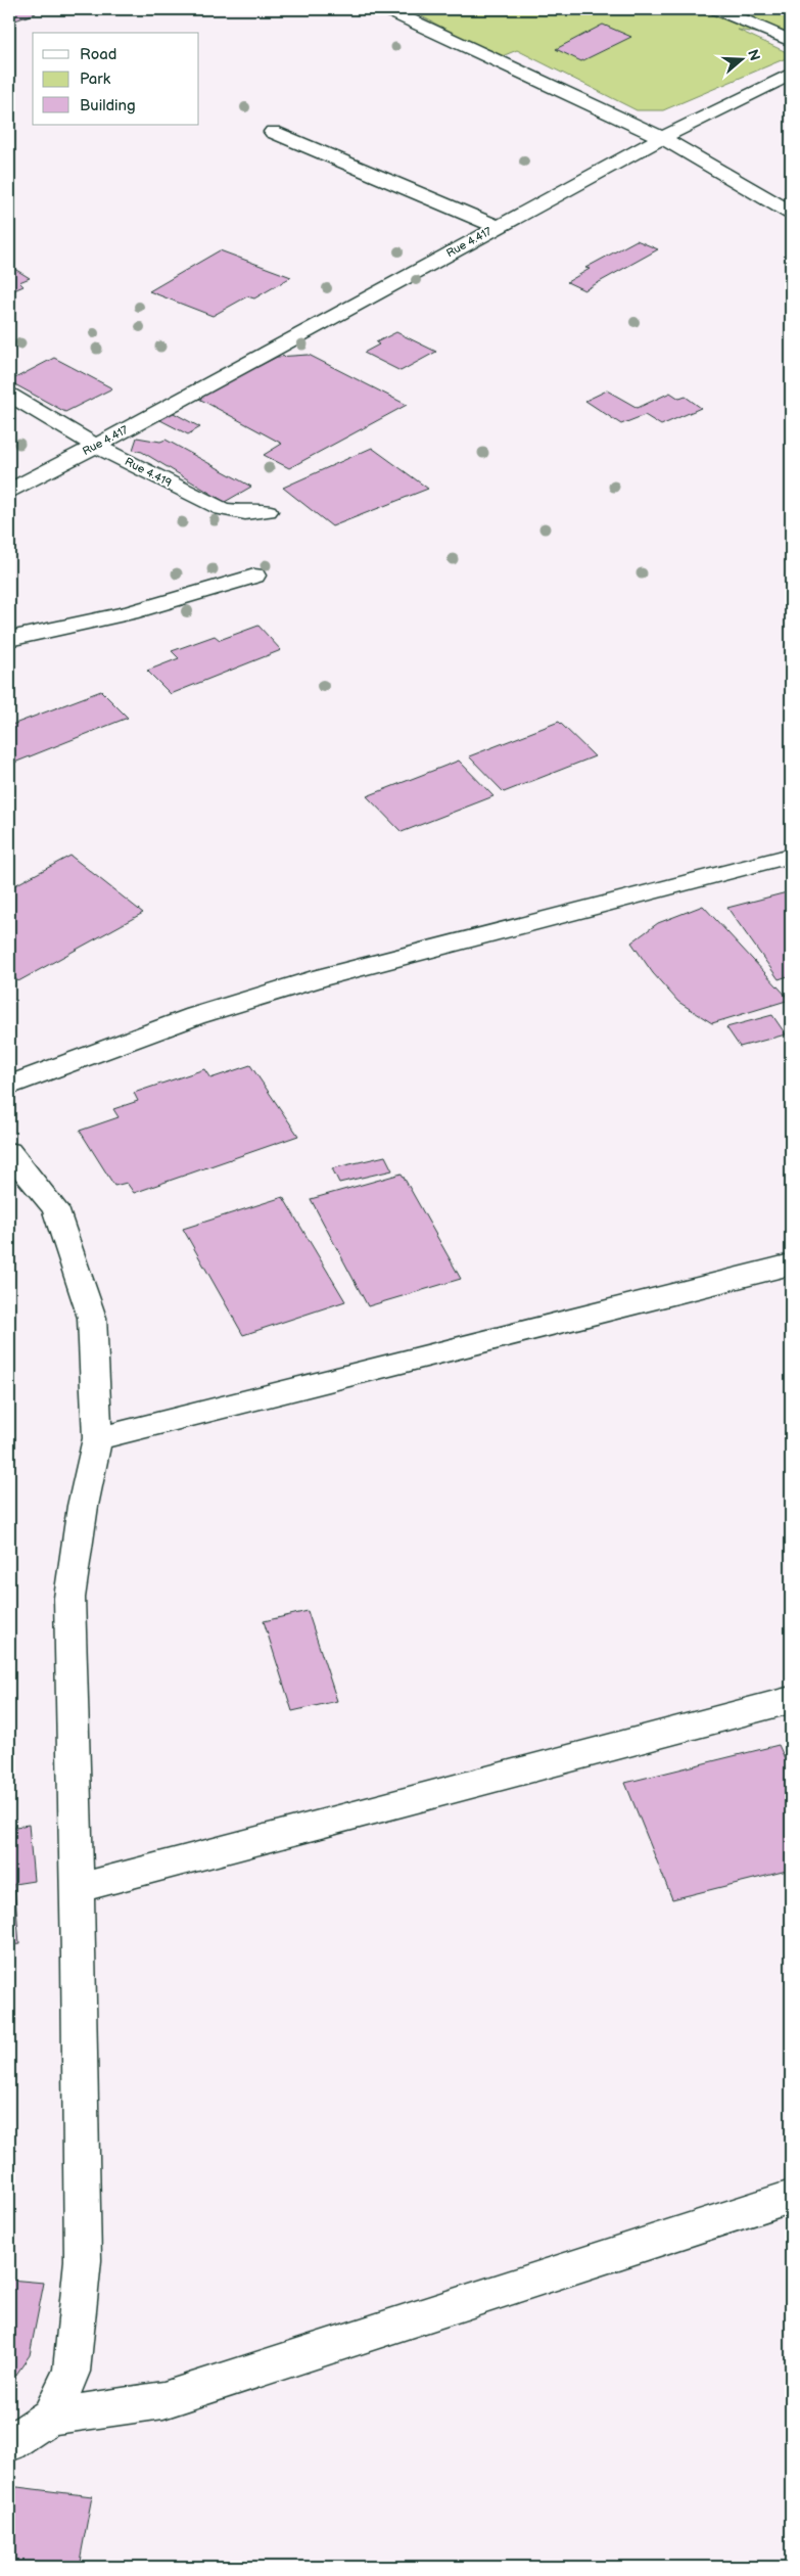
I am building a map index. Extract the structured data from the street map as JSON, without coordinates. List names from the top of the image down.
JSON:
{
  "streets": {
    "street": ["Rue 4.417", "Rue 4.419"]
  },
  "crossings": [
    ["Rue 4.417", "Rue 4.419"]
  ],
  "legend": ["Road", "Park", "Building"],
  "north": "right"
}
